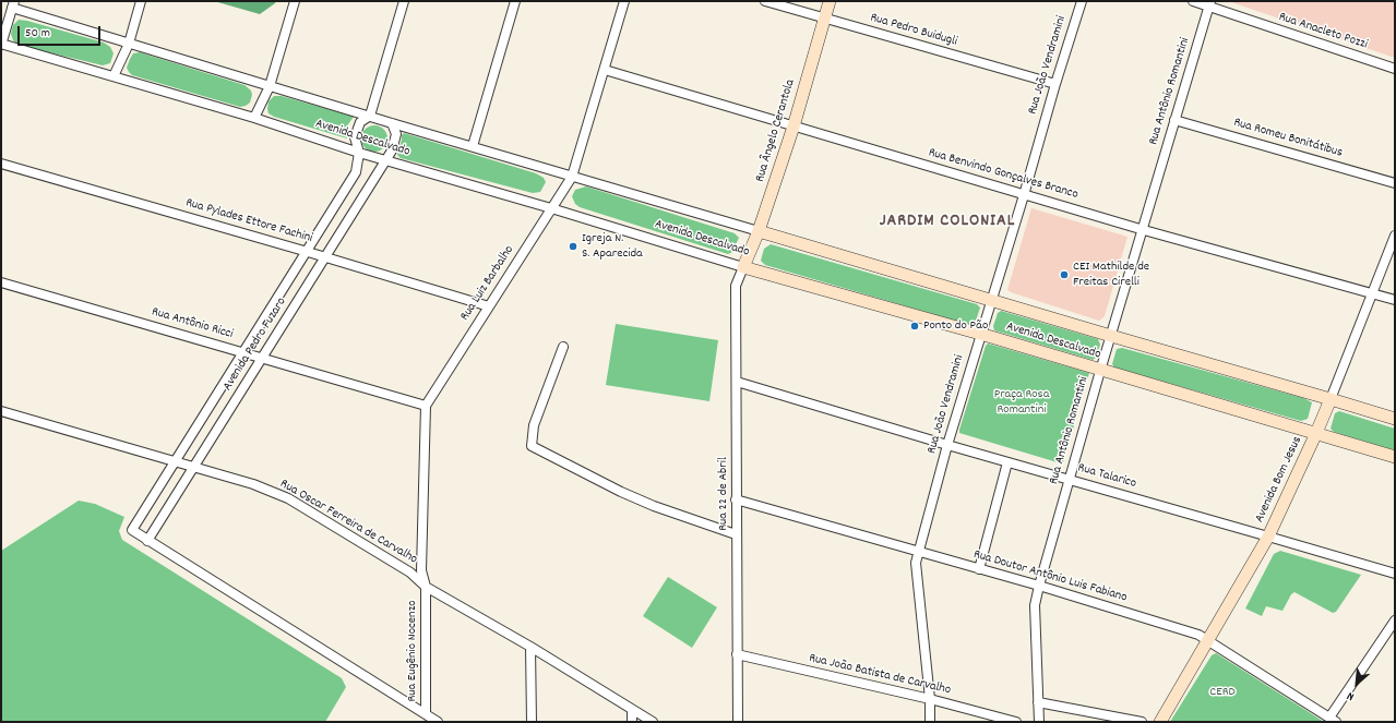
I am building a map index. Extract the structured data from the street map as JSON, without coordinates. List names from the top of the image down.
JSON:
{
  "streets": {
    "street": [
      "Rua Pedro Buidugli",
      "Rua Anacleto Pozzi",
      "Rua João Vendramini",
      "Rua Antônio Romantini",
      "Rua Ângelo Cerantola",
      "Avenida Descalvado",
      "Rua Romeu Bonitátibus",
      "Rua Benvindo Gonçalves Branco",
      "Rua Pylades Ettore Fachini",
      "Rua Luiz Barbalho",
      "Rua Antônio Ricci",
      "Avenida Pedro Fuzaro",
      "Rua Talarico",
      "Avenida Bom Jesus",
      "Rua 22 de Abril",
      "Rua Oscar Ferreira de Carvalho",
      "Rua Doutor Antônio Luis Fabiano",
      "Rua Eugênio Nocenzo",
      "Rua João Batista de Carvalho"
    ]
  },
  "crossings": [
    ["Rua Pedro Buidugli", "Rua João Vendramini"],
    ["Rua Pedro Buidugli", "Rua Ângelo Cerantola"],
    ["Rua Anacleto Pozzi", "Rua Antônio Romantini"],
    ["Rua João Vendramini", "Avenida Descalvado"],
    ["Rua João Vendramini", "Rua Benvindo Gonçalves Branco"],
    ["Rua João Vendramini", "Rua Talarico"],
    ["Rua João Vendramini", "Rua Doutor Antônio Luis Fabiano"],
    ["Rua João Vendramini", "Rua João Batista de Carvalho"],
    ["Rua Antônio Romantini", "Avenida Descalvado"],
    ["Rua Antônio Romantini", "Rua Romeu Bonitátibus"],
    ["Rua Antônio Romantini", "Rua Benvindo Gonçalves Branco"],
    ["Rua Antônio Romantini", "Rua Talarico"],
    ["Rua Antônio Romantini", "Rua Doutor Antônio Luis Fabiano"],
    ["Rua Ângelo Cerantola", "Avenida Descalvado"],
    ["Rua Ângelo Cerantola", "Rua Benvindo Gonçalves Branco"],
    ["Rua Ângelo Cerantola", "Rua 22 de Abril"],
    ["Avenida Descalvado", "Rua Luiz Barbalho"],
    ["Avenida Descalvado", "Avenida Pedro Fuzaro"],
    ["Avenida Descalvado", "Avenida Bom Jesus"],
    ["Avenida Descalvado", "Rua 22 de Abril"],
    ["Rua Benvindo Gonçalves Branco", "Rua Luiz Barbalho"],
    ["Rua Benvindo Gonçalves Branco", "Avenida Bom Jesus"],
    ["Rua Pylades Ettore Fachini", "Rua Luiz Barbalho"],
    ["Rua Pylades Ettore Fachini", "Avenida Pedro Fuzaro"],
    ["Rua Luiz Barbalho", "Rua Antônio Ricci"],
    ["Rua Antônio Ricci", "Avenida Pedro Fuzaro"],
    ["Avenida Pedro Fuzaro", "Rua Oscar Ferreira de Carvalho"],
    ["Rua Talarico", "Avenida Bom Jesus"],
    ["Rua Talarico", "Rua 22 de Abril"],
    ["Avenida Bom Jesus", "Rua Doutor Antônio Luis Fabiano"],
    ["Rua 22 de Abril", "Rua Doutor Antônio Luis Fabiano"],
    ["Rua 22 de Abril", "Rua João Batista de Carvalho"],
    ["Rua Oscar Ferreira de Carvalho", "Rua Eugênio Nocenzo"]
  ],
  "districts": ["JARDIM COLONIAL"],
  "parks": ["Praça Rosa Romantini", "CERD"],
  "places": ["Igreja N. S. Aparecida", "CEI Mathilde de Freitas Cirelli", "Ponto do Pão"],
  "scale_bar": "50 m",
  "north": "bottom left"
}
